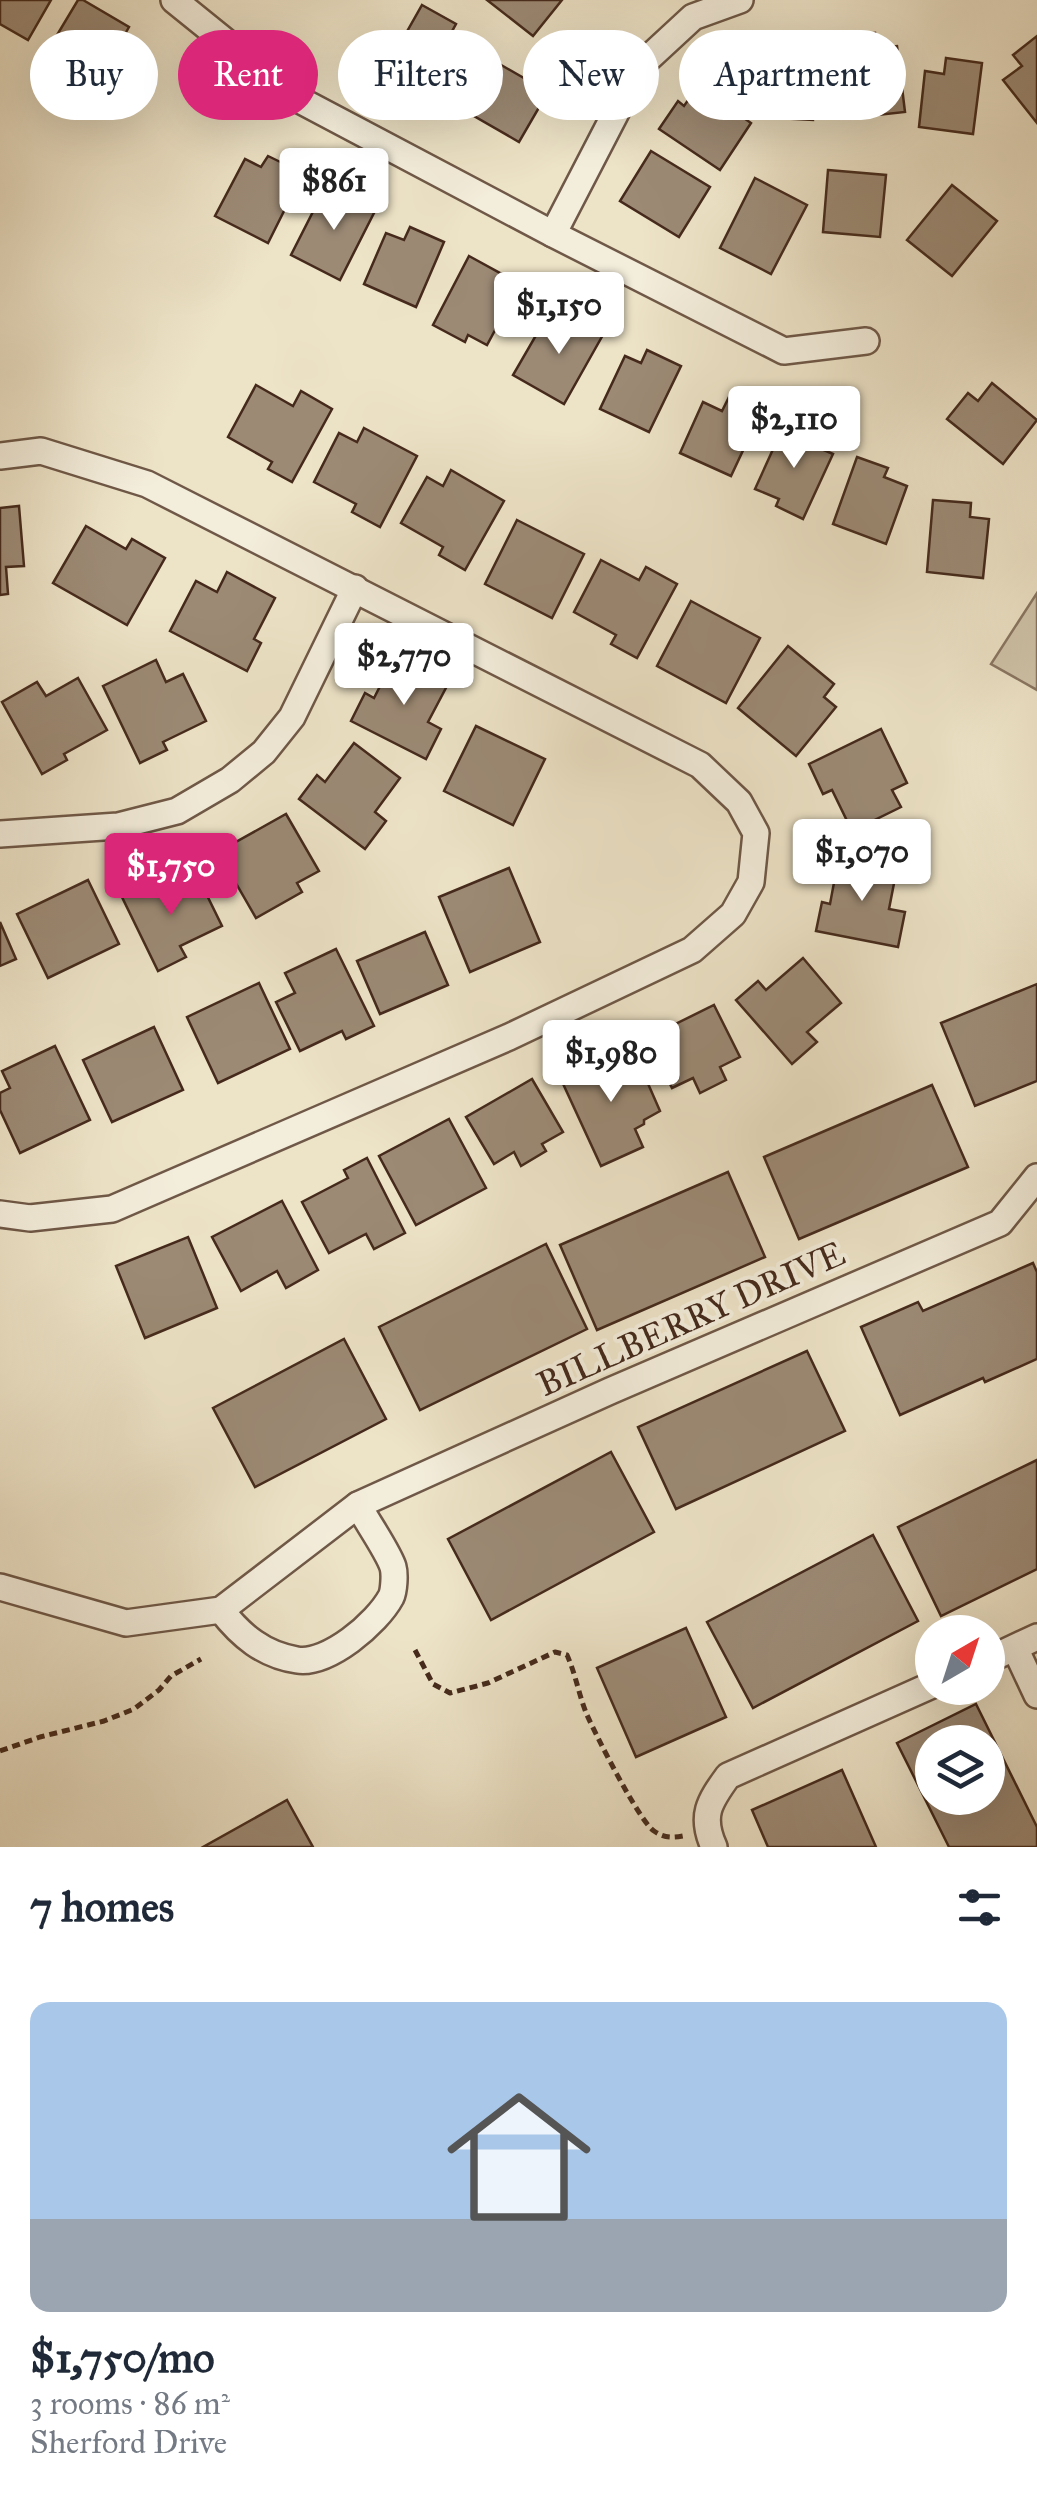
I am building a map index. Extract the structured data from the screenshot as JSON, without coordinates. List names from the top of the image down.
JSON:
{
  "streets": {
    "street": ["BILLBERRY DRIVE"]
  },
  "north": "top right",
  "page": {
    "chip": [
      "Buy",
      "Rent",
      "Filters",
      "New",
      "Apartment"
    ],
    "price": [
      "$861",
      "$1,150",
      "$2,110",
      "$2,770",
      "$1,070",
      "$1,750",
      "$1,980"
    ],
    "heading": "7 homes",
    "list": [
      {
        "name": "$1,750/mo",
        "note": "3 rooms · 86 m² · Sherford Drive"
      }
    ]
  }
}
